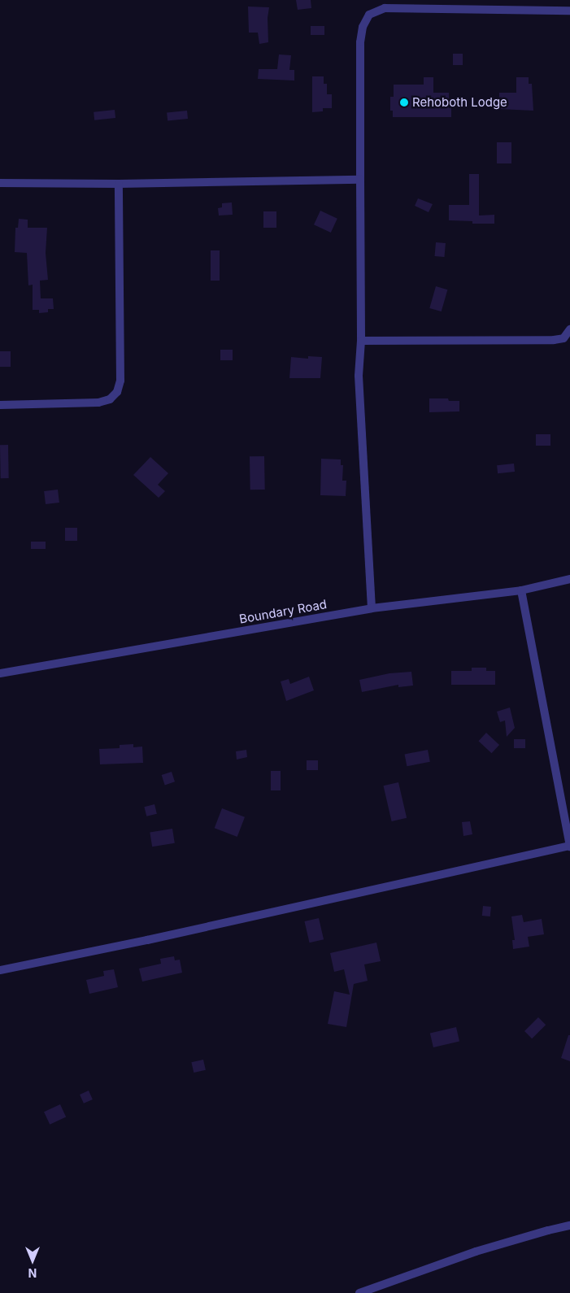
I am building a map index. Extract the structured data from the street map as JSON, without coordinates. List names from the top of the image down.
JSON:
{
  "streets": {
    "street": ["Boundary Road"]
  },
  "places": ["Rehoboth Lodge"],
  "north": "bottom"
}
